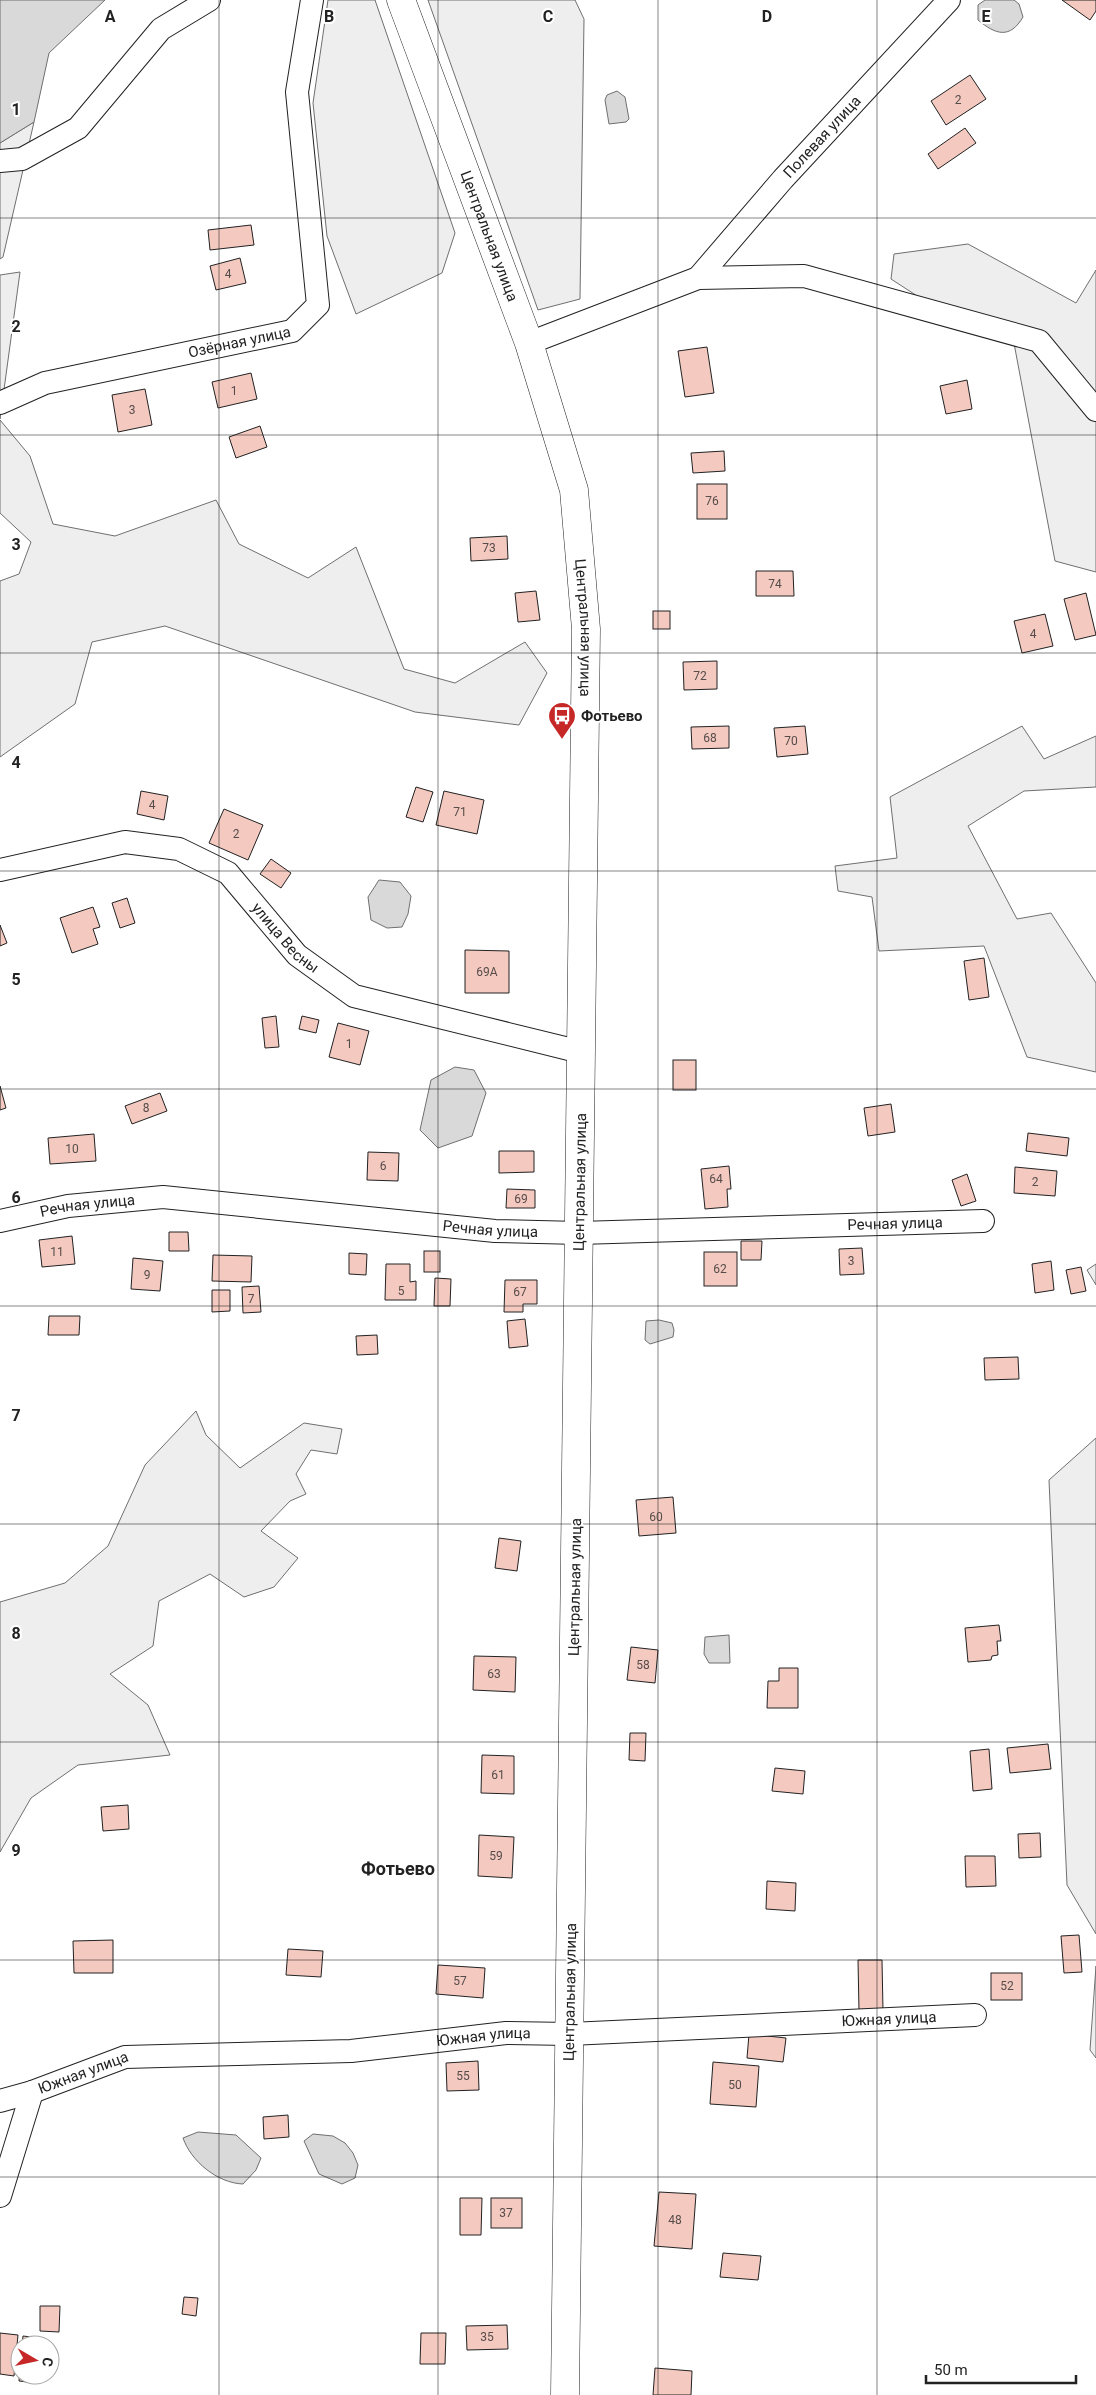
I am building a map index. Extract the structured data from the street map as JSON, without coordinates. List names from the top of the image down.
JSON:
{
  "streets": {
    "main road": ["Центральная улица"],
    "street": [
      "Полевая улица",
      "Озёрная улица",
      "улица Весны",
      "Речная улица",
      "Южная улица"
    ]
  },
  "crossings": [
    ["Центральная улица", "улица Весны"],
    ["Центральная улица", "Речная улица"],
    ["Центральная улица", "Южная улица"]
  ],
  "districts": ["Фотьево"],
  "places": {
    "bus stop": ["Фотьево"]
  },
  "house_numbers": [
    "2",
    "4",
    "1",
    "3",
    "76",
    "73",
    "74",
    "4",
    "72",
    "68",
    "70",
    "4",
    "71",
    "2",
    "69А",
    "1",
    "8",
    "10",
    "6",
    "64",
    "2",
    "69",
    "11",
    "3",
    "62",
    "9",
    "5",
    "67",
    "7",
    "60",
    "58",
    "63",
    "61",
    "59",
    "57",
    "52",
    "55",
    "50",
    "37",
    "48",
    "35"
  ],
  "scale_bar": "50 m",
  "north": "right",
  "grid": {
    "columns": [
      "A",
      "B",
      "C",
      "D",
      "E"
    ],
    "rows": [
      "1",
      "2",
      "3",
      "4",
      "5",
      "6",
      "7",
      "8",
      "9"
    ]
  }
}
